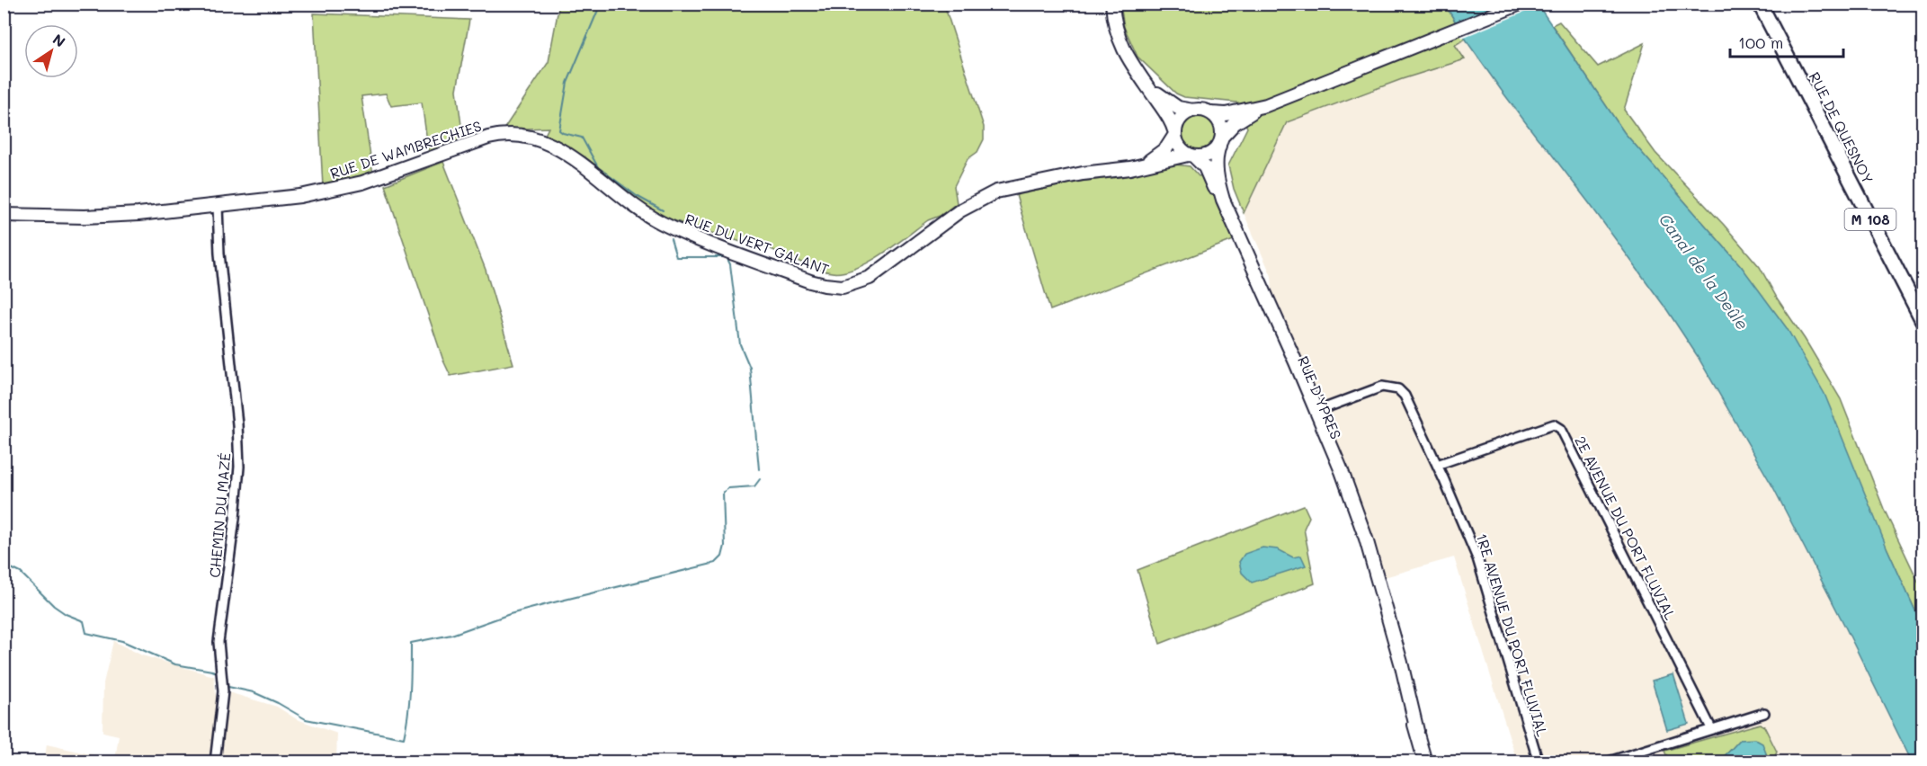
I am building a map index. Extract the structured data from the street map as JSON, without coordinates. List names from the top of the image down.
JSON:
{
  "streets": {
    "main road": [
      "RUE DE QUESNOY",
      "RUE DE WAMBRECHIES",
      "M 108",
      "RUE DU VERT GALANT",
      "RUE D'YPRES"
    ],
    "street": ["CHEMIN DU MAZÉ", "2E AVENUE DU PORT FLUVIAL", "1RE AVENUE DU PORT FLUVIAL"]
  },
  "crossings": [
    ["RUE DE WAMBRECHIES", "RUE DU VERT GALANT"],
    ["RUE DE WAMBRECHIES", "CHEMIN DU MAZÉ"],
    ["RUE DU VERT GALANT", "RUE D'YPRES"],
    ["RUE D'YPRES", "1RE AVENUE DU PORT FLUVIAL"],
    ["2E AVENUE DU PORT FLUVIAL", "1RE AVENUE DU PORT FLUVIAL"]
  ],
  "water": ["Canal de la Deûle"],
  "scale_bar": "100 m",
  "north": "top right"
}
